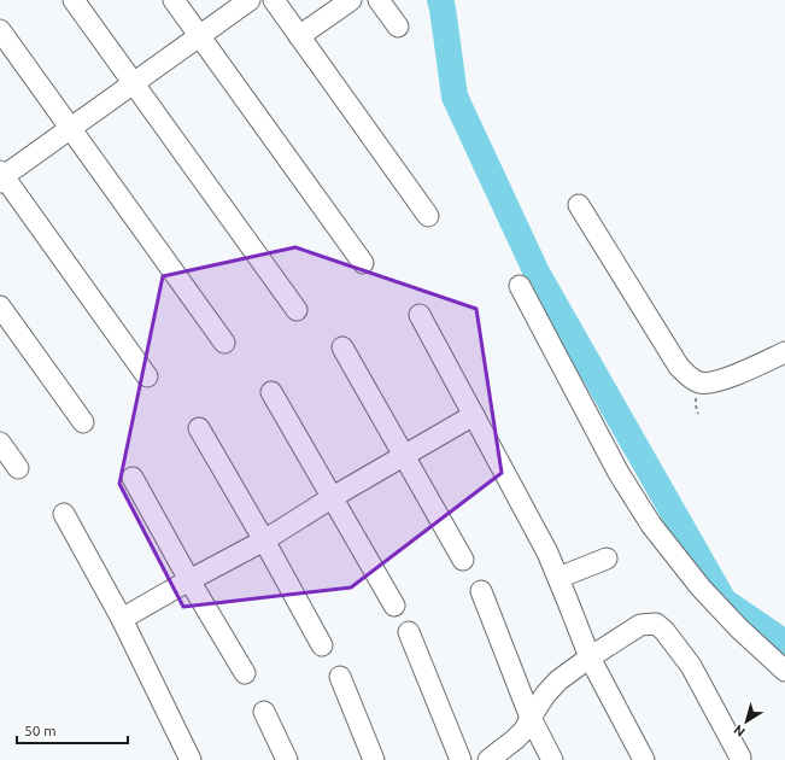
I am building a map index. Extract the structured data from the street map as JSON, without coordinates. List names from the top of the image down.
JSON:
{
  "scale_bar": "50 m",
  "north": "bottom left"
}
